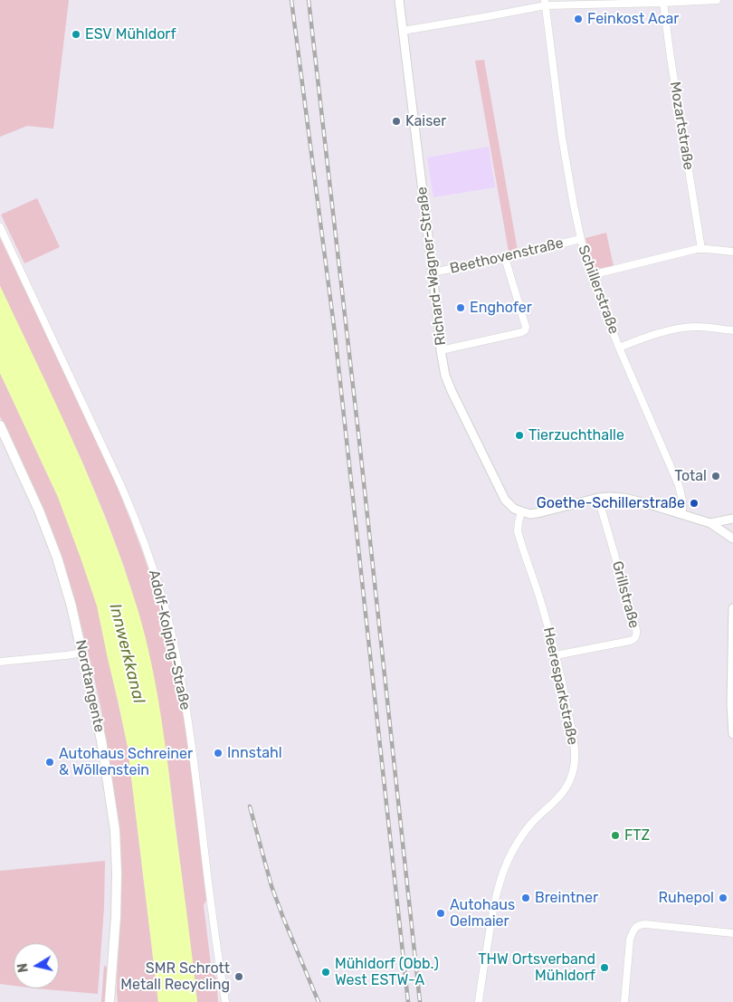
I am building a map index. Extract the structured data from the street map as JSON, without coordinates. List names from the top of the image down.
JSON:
{
  "streets": {
    "main road": ["Nordtangente"],
    "street": [
      "Mozartstraße",
      "Beethovenstraße",
      "Richard-Wagner-Straße",
      "Schillerstraße",
      "Grillstraße",
      "Adolf-Kolping-Straße",
      "Heeresparkstraße"
    ]
  },
  "crossings": [
    ["Beethovenstraße", "Richard-Wagner-Straße"],
    ["Beethovenstraße", "Schillerstraße"],
    ["Richard-Wagner-Straße", "Heeresparkstraße"],
    ["Grillstraße", "Heeresparkstraße"]
  ],
  "water": ["Innwerkkanal"],
  "places": [
    "Feinkost Acar",
    "ESV Mühldorf",
    "Kaiser",
    "Enghofer",
    "Tierzuchthalle",
    "Total",
    "Goethe-Schillerstraße",
    "Innstahl",
    "Autohaus Schreiner & Wöllenstein",
    "FTZ",
    "Breintner",
    "Ruhepol",
    "Autohaus Oelmaier",
    "THW Ortsverband Mühldorf",
    "Mühldorf (Obb.) West ESTW-A",
    "SMR Schrott Metall Recycling"
  ],
  "north": "left"
}
